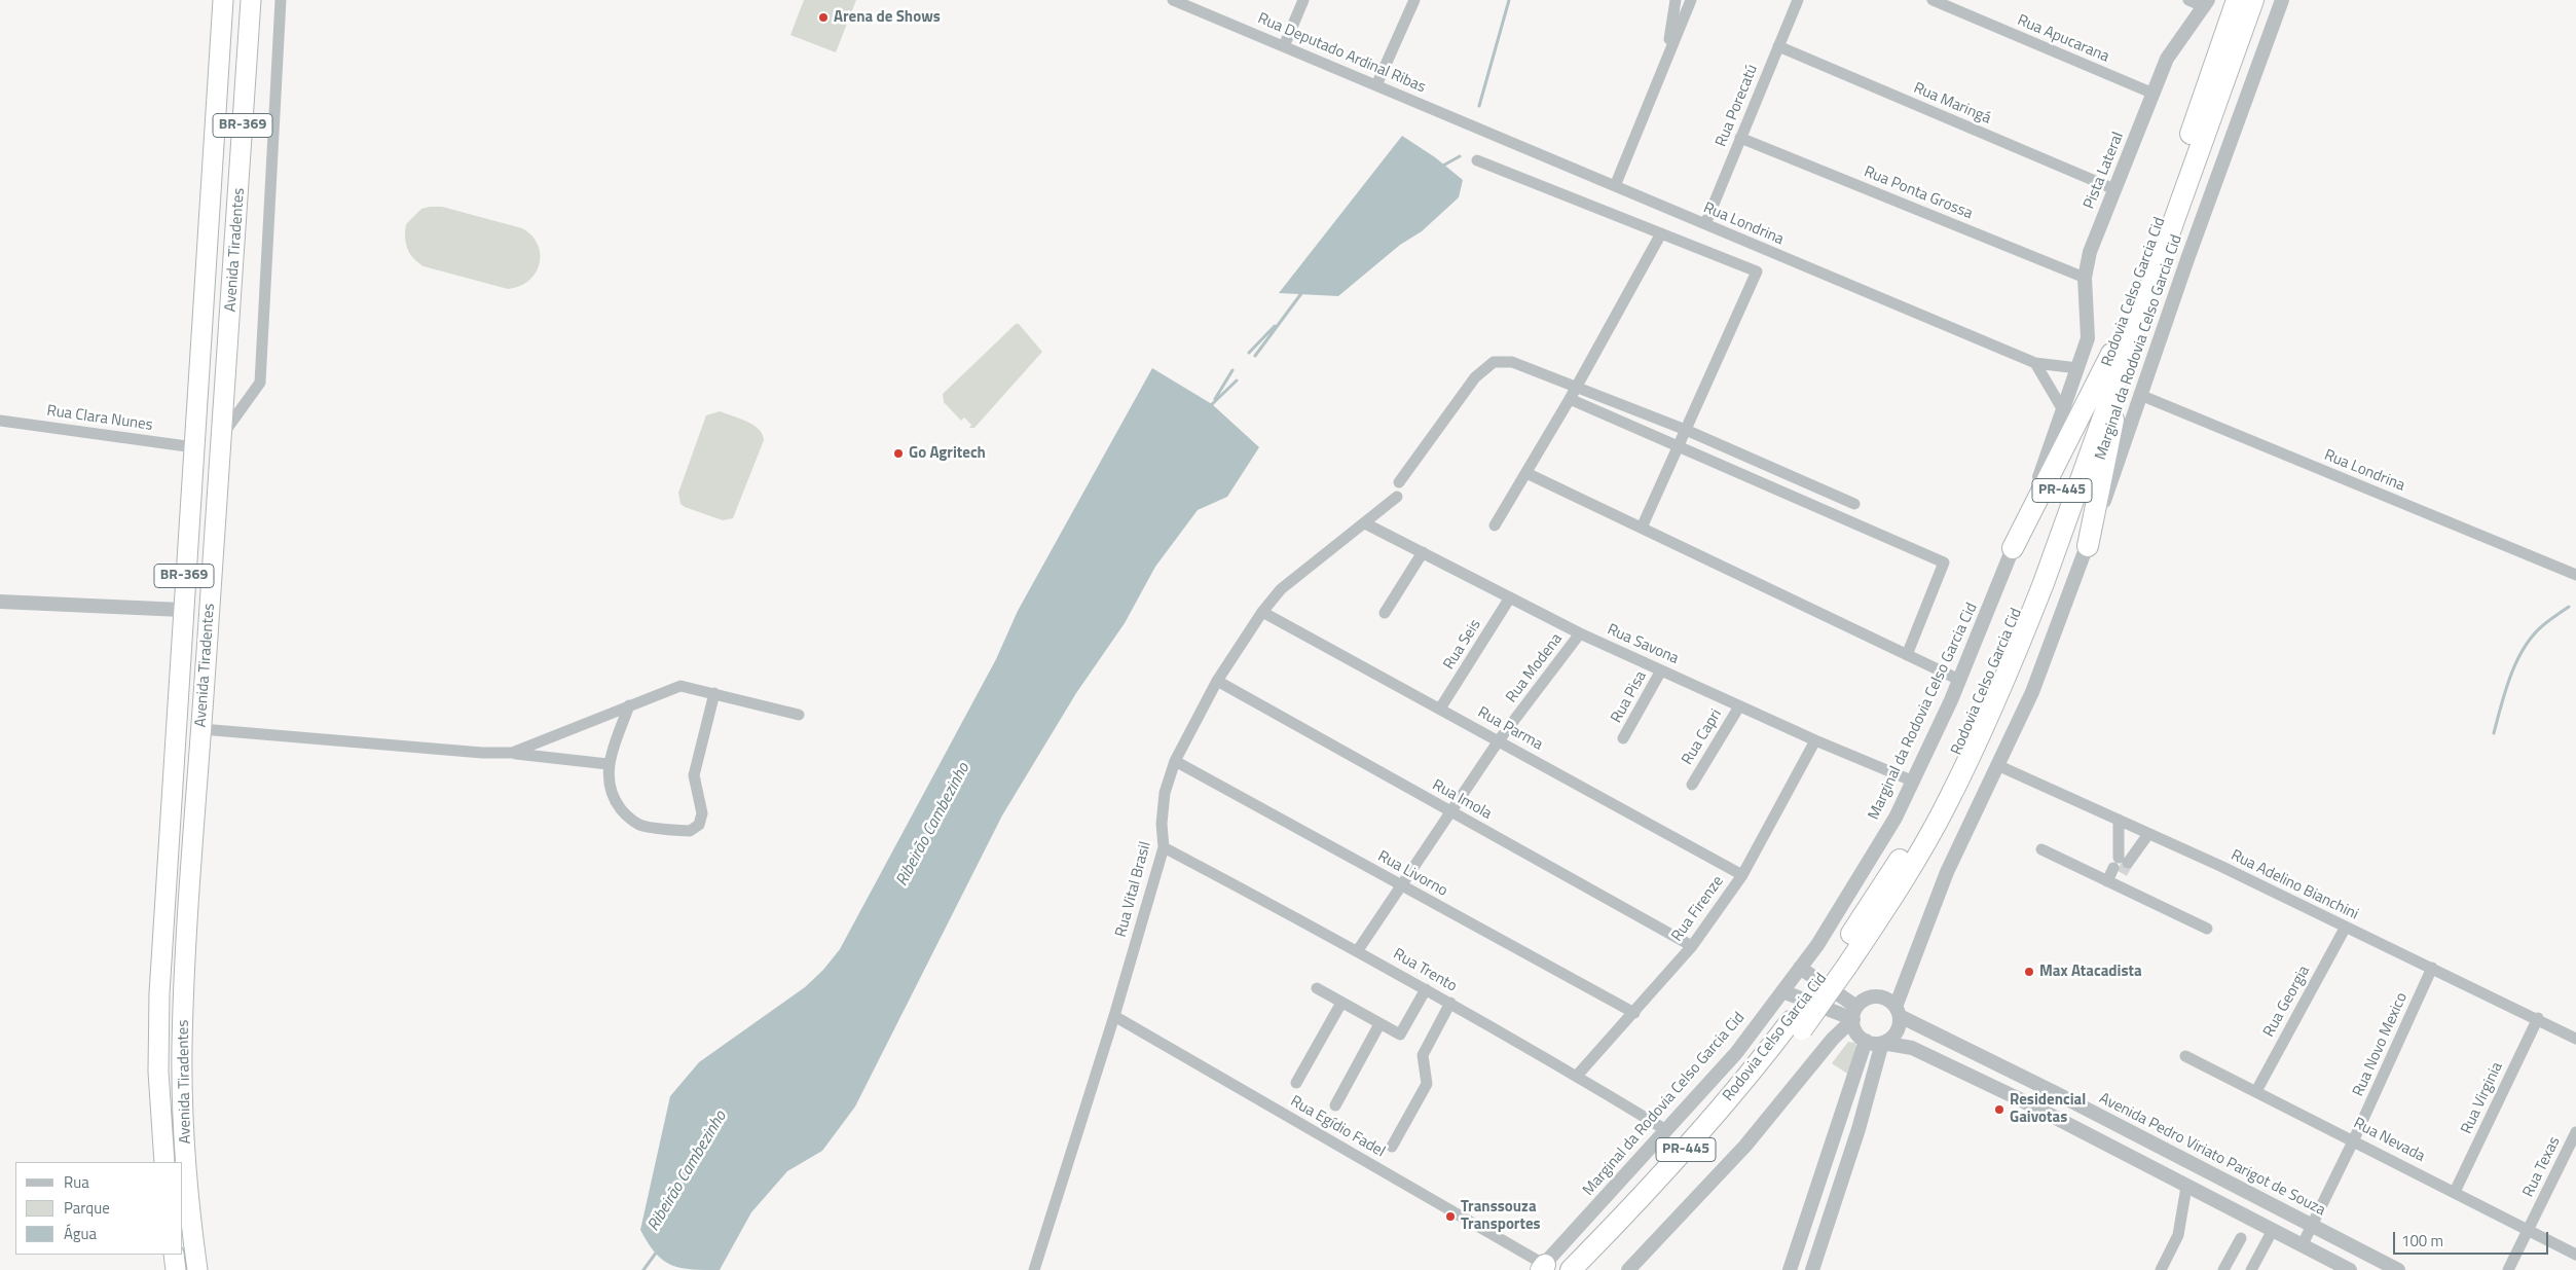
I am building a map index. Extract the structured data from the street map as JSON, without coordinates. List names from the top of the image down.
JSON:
{
  "streets": {
    "highway": [
      "BR-369",
      "Avenida Tiradentes",
      "Rodovia Celso Garcia Cid",
      "PR-445"
    ],
    "street": [
      "Rua Apucarana",
      "Rua Deputado Ardinal Ribas",
      "Rua Maringá",
      "Rua Porecatú",
      "Pista Lateral",
      "Rua Ponta Grossa",
      "Rua Londrina",
      "Marginal da Rodovia Celso Garcia Cid",
      "Rua Clara Nunes",
      "Rua Seis",
      "Rua Savona",
      "Rua Modena",
      "Rua Pisa",
      "Rua Parma",
      "Rua Capri",
      "Rua Imola",
      "Rua Livorno",
      "Rua Adelino Bianchini",
      "Rua Vital Brasil",
      "Rua Firenze",
      "Rua Trento",
      "Rua Georgia",
      "Rua Novo Mexico",
      "Rua Virginia",
      "Rua Egídio Fadel",
      "Rua Nevada",
      "Avenida Pedro Viriato Parigot de Souza",
      "Rua Texas"
    ]
  },
  "crossings": [
    ["Rua Apucarana", "Pista Lateral"],
    ["Rua Deputado Ardinal Ribas", "Rua Londrina"],
    ["Rua Maringá", "Rua Porecatú"],
    ["Rua Maringá", "Pista Lateral"],
    ["Rua Porecatú", "Rua Ponta Grossa"],
    ["Rua Porecatú", "Rua Londrina"],
    ["Pista Lateral", "Rua Ponta Grossa"],
    ["Pista Lateral", "Rua Londrina"],
    ["Pista Lateral", "Marginal da Rodovia Celso Garcia Cid"],
    ["Rua Londrina", "Marginal da Rodovia Celso Garcia Cid"],
    ["Avenida Tiradentes", "Rua Clara Nunes"],
    ["Marginal da Rodovia Celso Garcia Cid", "Rua Savona"],
    ["Marginal da Rodovia Celso Garcia Cid", "Rua Adelino Bianchini"],
    ["Marginal da Rodovia Celso Garcia Cid", "Rua Trento"],
    ["Marginal da Rodovia Celso Garcia Cid", "Rua Egídio Fadel"],
    ["Marginal da Rodovia Celso Garcia Cid", "Avenida Pedro Viriato Parigot de Souza"],
    ["Rua Seis", "Rua Savona"],
    ["Rua Seis", "Rua Parma"],
    ["Rua Savona", "Rua Modena"],
    ["Rua Savona", "Rua Pisa"],
    ["Rua Savona", "Rua Capri"],
    ["Rua Savona", "Rua Vital Brasil"],
    ["Rua Savona", "Rua Firenze"],
    ["Rua Modena", "Rua Parma"],
    ["Rua Modena", "Rua Imola"],
    ["Rua Modena", "Rua Livorno"],
    ["Rua Modena", "Rua Trento"],
    ["Rua Parma", "Rua Vital Brasil"],
    ["Rua Parma", "Rua Firenze"],
    ["Rua Imola", "Rua Vital Brasil"],
    ["Rua Imola", "Rua Firenze"],
    ["Rua Livorno", "Rua Vital Brasil"],
    ["Rua Livorno", "Rua Firenze"],
    ["Rua Adelino Bianchini", "Rua Georgia"],
    ["Rua Adelino Bianchini", "Rua Novo Mexico"],
    ["Rua Adelino Bianchini", "Rua Virginia"],
    ["Rua Vital Brasil", "Rua Trento"],
    ["Rua Vital Brasil", "Rua Egídio Fadel"],
    ["Rua Firenze", "Rua Trento"],
    ["Rua Georgia", "Rua Nevada"],
    ["Rua Novo Mexico", "Rua Nevada"],
    ["Rua Novo Mexico", "Avenida Pedro Viriato Parigot de Souza"],
    ["Rua Virginia", "Rua Nevada"],
    ["Rua Nevada", "Rua Texas"]
  ],
  "water": ["Ribeirão Cambezinho"],
  "places": [
    "Arena de Shows",
    "Go Agritech",
    "Max Atacadista",
    "Residencial Gaivotas",
    "Transsouza Transportes"
  ],
  "legend": ["Rua", "Parque", "Água"],
  "scale_bar": "100 m"
}
